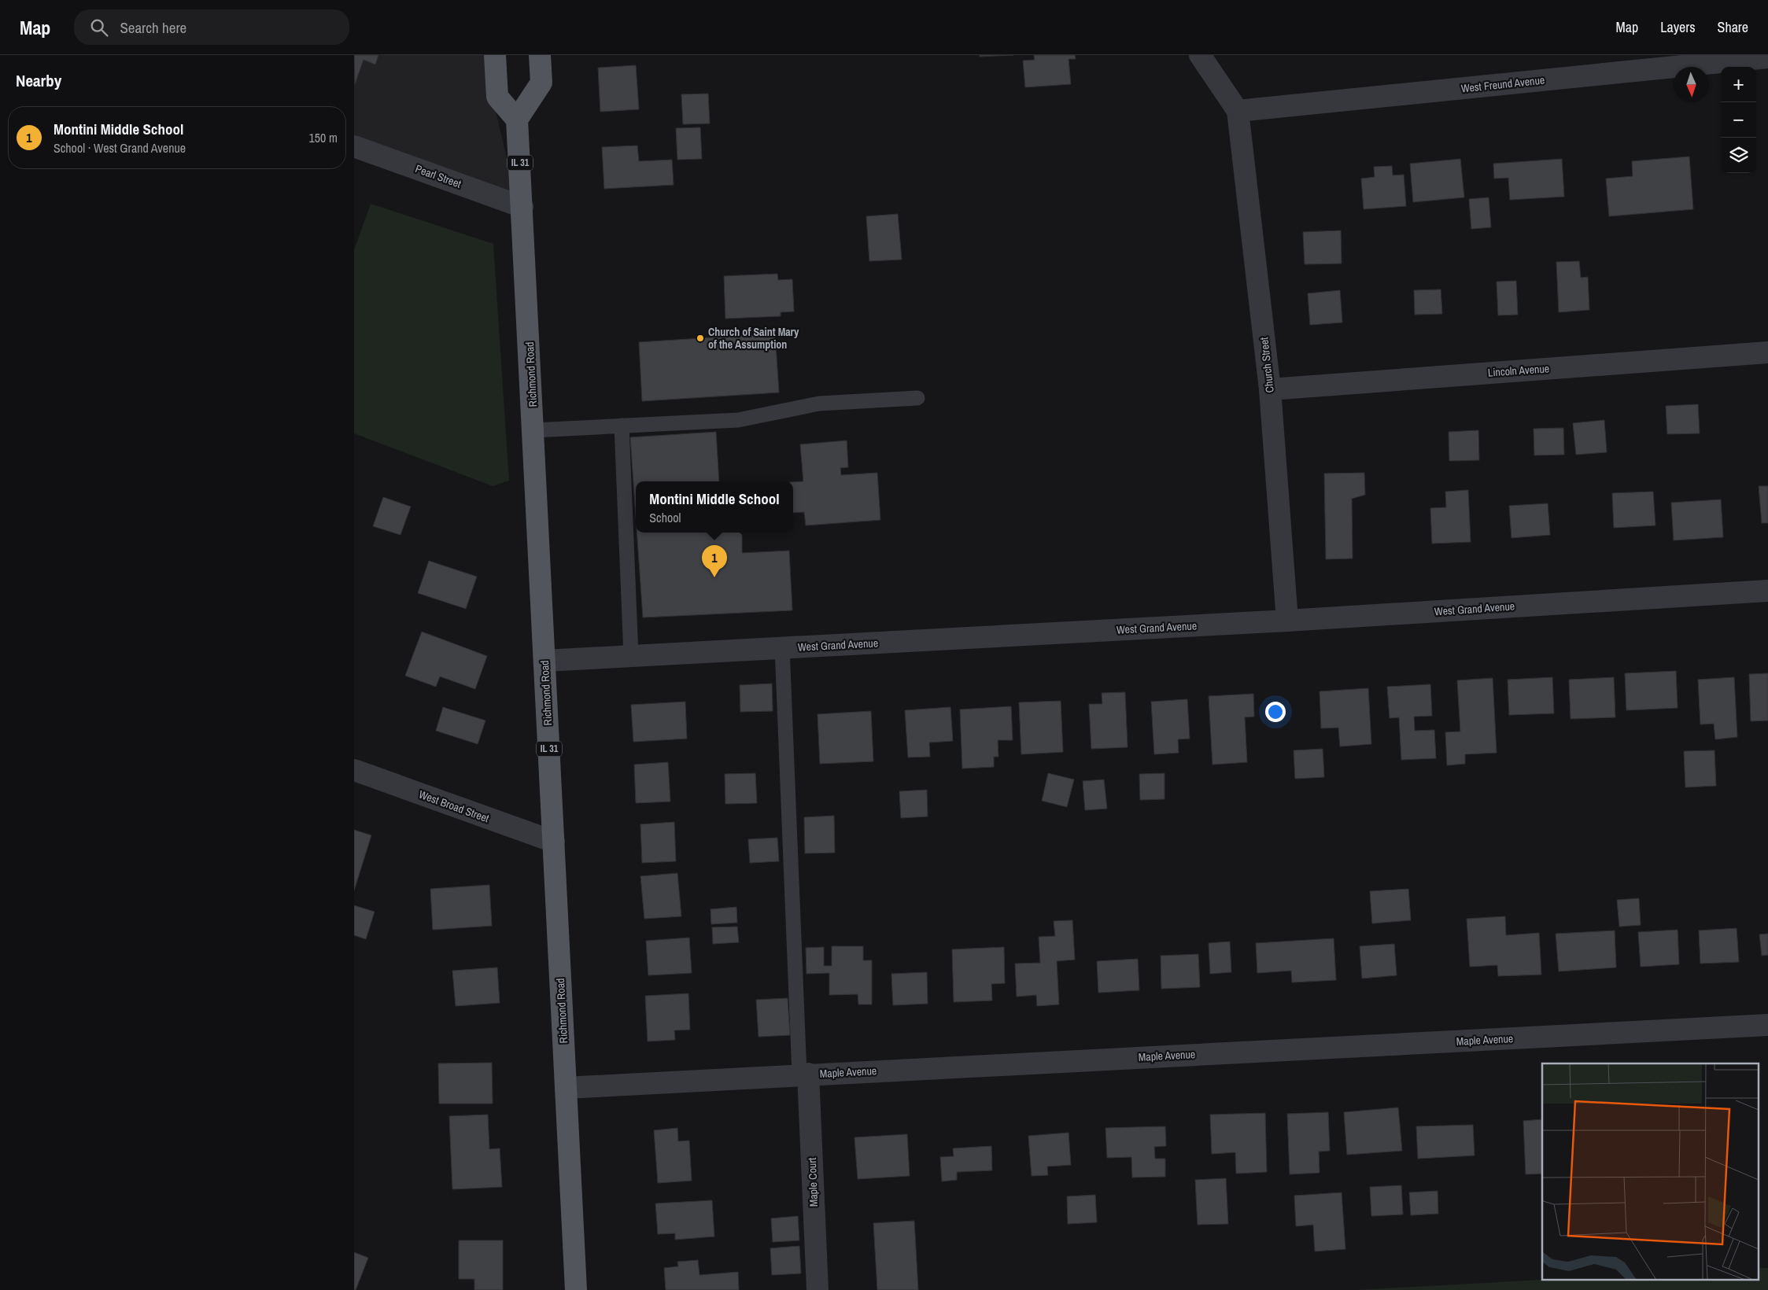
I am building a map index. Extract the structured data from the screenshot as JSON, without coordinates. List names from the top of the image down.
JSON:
{
  "streets": {
    "main road": ["IL 31", "Richmond Road"],
    "street": [
      "West Freund Avenue",
      "Pearl Street",
      "Church Street",
      "Lincoln Avenue",
      "West Grand Avenue",
      "West Broad Street",
      "Maple Avenue",
      "Maple Court"
    ]
  },
  "crossings": [
    ["West Freund Avenue", "Church Street"],
    ["Pearl Street", "Richmond Road"],
    ["Church Street", "Lincoln Avenue"],
    ["Church Street", "West Grand Avenue"],
    ["Richmond Road", "West Grand Avenue"],
    ["Richmond Road", "West Broad Street"],
    ["Richmond Road", "Maple Avenue"],
    ["Maple Avenue", "Maple Court"]
  ],
  "places": ["Church of Saint Mary of the Assumption"],
  "north": "bottom",
  "page": {
    "header": "Map",
    "search": "Search here",
    "nav": ["Map", "Layers", "Share"],
    "heading": "Nearby",
    "map_buttons": ["+", "−"],
    "list": [
      {
        "mark": "1",
        "name": "Montini Middle School",
        "note": "School · West Grand Avenue",
        "value": "150 m"
      }
    ],
    "popup": ["Montini Middle School", "School"],
    "pins": "1"
  }
}
